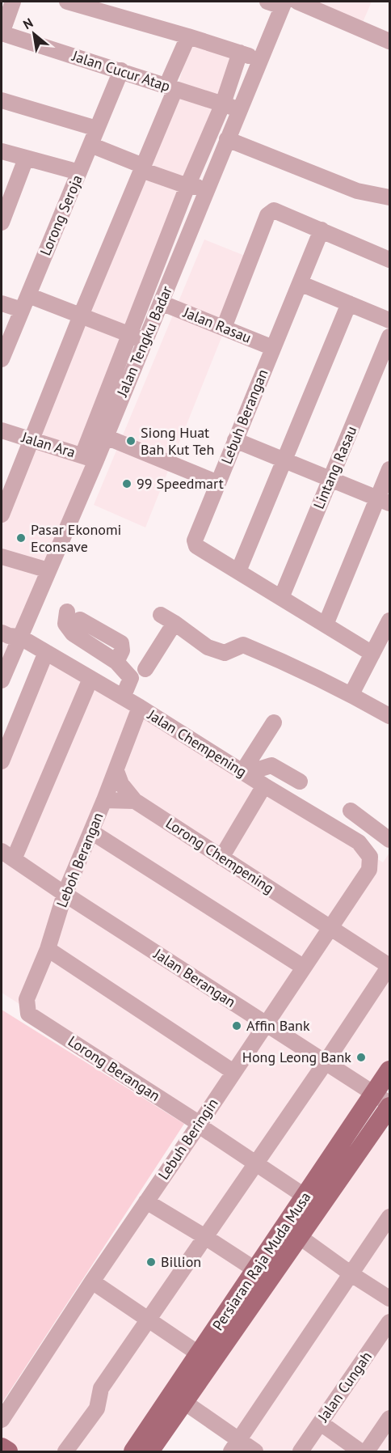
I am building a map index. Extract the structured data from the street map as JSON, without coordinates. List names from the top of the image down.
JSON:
{
  "streets": {
    "main road": ["Persiaran Raja Muda Musa"],
    "street": [
      "Jalan Cucur Atap",
      "Lorong Seroja",
      "Jalan Rasau",
      "Jalan Tengku Badar",
      "Lebuh Berangan",
      "Jalan Ara",
      "Lintang Rasau",
      "Jalan Chempening",
      "Lorong Chempening",
      "Leboh Berangan",
      "Jalan Berangan",
      "Lorong Berangan",
      "Lebuh Beringin",
      "Jalan Cungah"
    ]
  },
  "crossings": [
    ["Jalan Cucur Atap", "Lorong Seroja"],
    ["Jalan Cucur Atap", "Jalan Tengku Badar"],
    ["Jalan Rasau", "Jalan Tengku Badar"],
    ["Jalan Rasau", "Lebuh Berangan"],
    ["Jalan Tengku Badar", "Jalan Ara"],
    ["Jalan Tengku Badar", "Jalan Chempening"],
    ["Lebuh Berangan", "Lintang Rasau"],
    ["Jalan Chempening", "Leboh Berangan"],
    ["Jalan Chempening", "Lebuh Beringin"],
    ["Lorong Chempening", "Lebuh Beringin"],
    ["Leboh Berangan", "Jalan Berangan"],
    ["Leboh Berangan", "Lorong Berangan"],
    ["Jalan Berangan", "Lebuh Beringin"],
    ["Jalan Berangan", "Persiaran Raja Muda Musa"],
    ["Lorong Berangan", "Lebuh Beringin"],
    ["Lorong Berangan", "Persiaran Raja Muda Musa"]
  ],
  "places": [
    "Siong Huat Bah Kut Teh",
    "99 Speedmart",
    "Pasar Ekonomi Econsave",
    "Affin Bank",
    "Hong Leong Bank",
    "Billion"
  ],
  "north": "top left"
}
